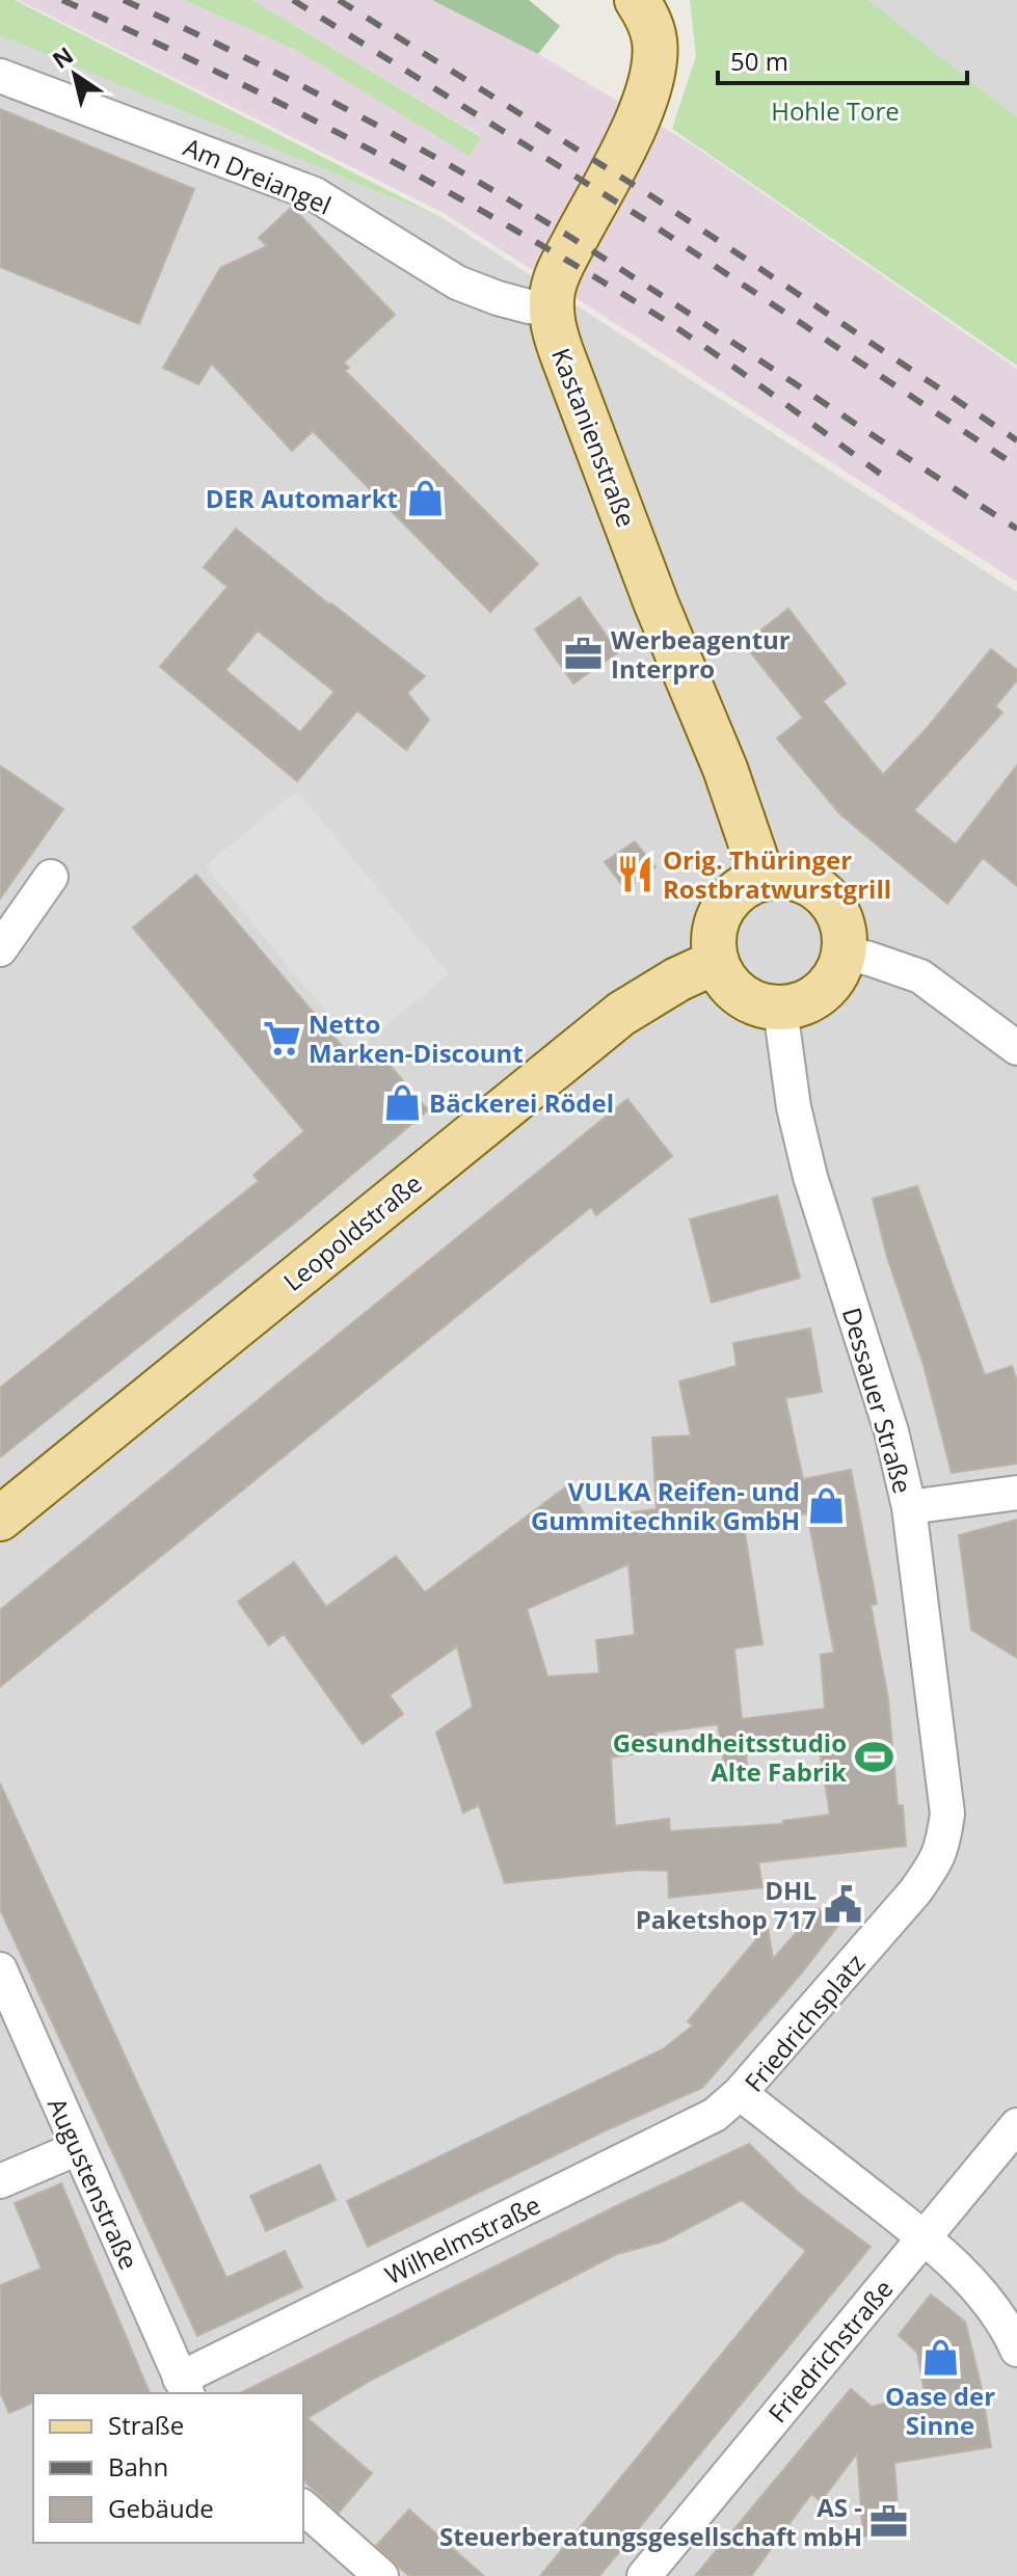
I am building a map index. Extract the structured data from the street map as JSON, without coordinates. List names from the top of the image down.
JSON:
{
  "streets": {
    "main road": ["Kastanienstraße", "Leopoldstraße"],
    "street": [
      "Am Dreiangel",
      "Dessauer Straße",
      "Friedrichsplatz",
      "Augustenstraße",
      "Wilhelmstraße",
      "Friedrichstraße"
    ]
  },
  "crossings": [
    ["Am Dreiangel", "Kastanienstraße"],
    ["Kastanienstraße", "Leopoldstraße"],
    ["Kastanienstraße", "Dessauer Straße"],
    ["Leopoldstraße", "Dessauer Straße"],
    ["Dessauer Straße", "Friedrichsplatz"],
    ["Friedrichsplatz", "Wilhelmstraße"],
    ["Friedrichsplatz", "Friedrichstraße"],
    ["Augustenstraße", "Wilhelmstraße"]
  ],
  "parks": ["Hohle Tore"],
  "places": {
    "shop": [
      "DER Automarkt",
      "Bäckerei Rödel",
      "VULKA Reifen- und Gummitechnik GmbH",
      "Oase der Sinne"
    ],
    "office": ["Werbeagentur Interpro", "AS - Steuerberatungsgesellschaft mbH"],
    "restaurant": ["Orig. Thüringer Rostbratwurstgrill"],
    "supermarket": ["Netto Marken-Discount"],
    "sports": ["Gesundheitsstudio Alte Fabrik"],
    "public building": ["DHL Paketshop 717"]
  },
  "legend": ["Straße", "Bahn", "Gebäude"],
  "scale_bar": "50 m",
  "north": "top left"
}
